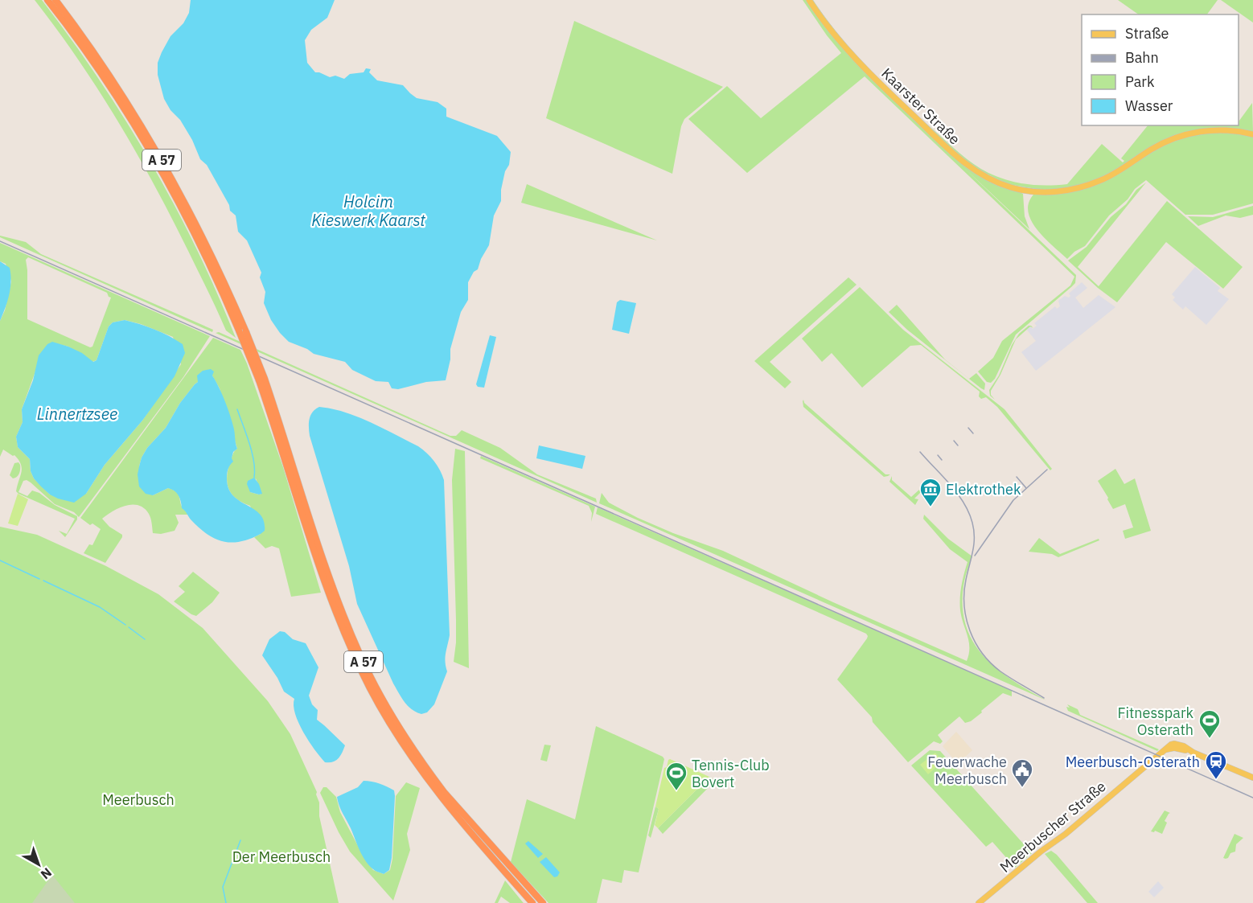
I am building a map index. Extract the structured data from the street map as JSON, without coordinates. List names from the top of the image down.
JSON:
{
  "streets": {
    "highway": ["A 57"],
    "main road": ["Kaarster Straße", "Meerbuscher Straße"]
  },
  "water": ["Holcim Kieswerk Kaarst", "Linnertzsee"],
  "parks": ["Meerbusch", "Der Meerbusch"],
  "places": {
    "museum": ["Elektrothek"],
    "sports": ["Fitnesspark Osterath", "Tennis-Club Bovert"],
    "station": ["Meerbusch-Osterath"],
    "public building": ["Feuerwache Meerbusch"]
  },
  "legend": [
    "Straße",
    "Bahn",
    "Park",
    "Wasser"
  ],
  "north": "bottom right"
}
